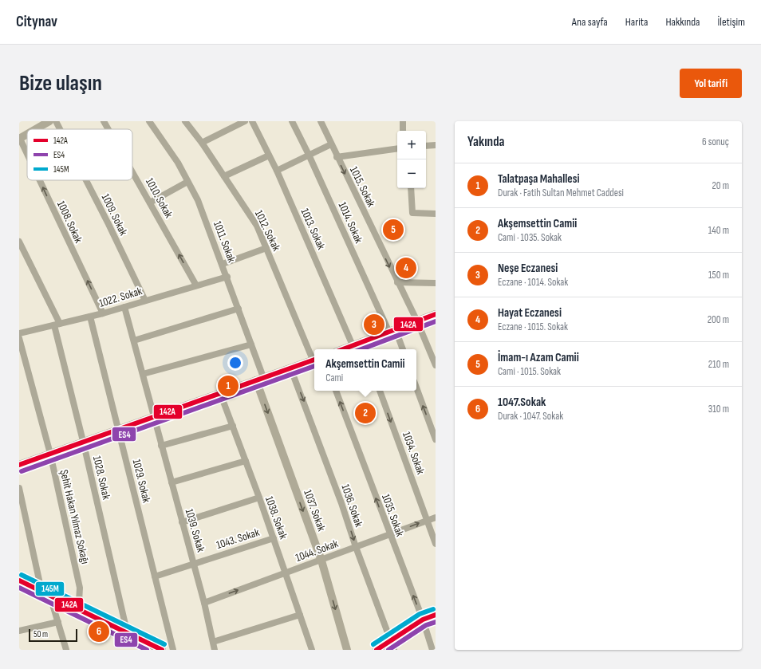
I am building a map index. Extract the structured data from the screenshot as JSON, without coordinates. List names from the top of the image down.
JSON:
{
  "streets": {
    "main road": ["1037. Sokak"],
    "street": [
      "1015. Sokak",
      "1010. Sokak",
      "1009. Sokak",
      "1008. Sokak",
      "1014. Sokak",
      "1013. Sokak",
      "1012. Sokak",
      "1011. Sokak",
      "1022. Sokak",
      "1034. Sokak",
      "1028. Sokak",
      "1029. Sokak",
      "1036. Sokak",
      "1035. Sokak",
      "Şehit Hakan Yılmaz Sokağı",
      "1038. Sokak",
      "1039. Sokak",
      "1043. Sokak",
      "1044. Sokak"
    ]
  },
  "crossings": [
    ["1010. Sokak", "1022. Sokak"],
    ["1009. Sokak", "1022. Sokak"],
    ["1008. Sokak", "1022. Sokak"],
    ["1011. Sokak", "1022. Sokak"],
    ["1011. Sokak", "1037. Sokak"],
    ["1022. Sokak", "1028. Sokak"],
    ["1022. Sokak", "1029. Sokak"],
    ["1022. Sokak", "1039. Sokak"],
    ["1034. Sokak", "1044. Sokak"],
    ["1029. Sokak", "1043. Sokak"],
    ["1036. Sokak", "1044. Sokak"],
    ["1037. Sokak", "1044. Sokak"],
    ["1035. Sokak", "1044. Sokak"],
    ["1038. Sokak", "1043. Sokak"],
    ["1038. Sokak", "1044. Sokak"],
    ["1039. Sokak", "1043. Sokak"],
    ["1039. Sokak", "1044. Sokak"]
  ],
  "one_way": [
    "1015. Sokak",
    "1010. Sokak",
    "1008. Sokak",
    "1036. Sokak",
    "1037. Sokak",
    "1035. Sokak"
  ],
  "lines": ["transit line 142A", "transit line ES4", "transit line 145M"],
  "legend": ["142A", "ES4", "145M"],
  "scale_bar": "50 m",
  "page": {
    "header": "Citynav",
    "nav": [
      "Ana sayfa",
      "Harita",
      "Hakkında",
      "İletişim"
    ],
    "buttons": "Yol tarifi",
    "title": "Bize ulaşın",
    "heading": ["Yakında", "6 sonuç"],
    "map_buttons": ["+", "−"],
    "list": [
      {
        "mark": "1",
        "name": "Talatpaşa Mahallesi",
        "note": "Durak · Fatih Sultan Mehmet Caddesi",
        "value": "20 m"
      },
      {
        "mark": "2",
        "name": "Akşemsettin Camii",
        "note": "Cami · 1035. Sokak",
        "value": "140 m"
      },
      {
        "mark": "3",
        "name": "Neşe Eczanesi",
        "note": "Eczane · 1014. Sokak",
        "value": "150 m"
      },
      {
        "mark": "4",
        "name": "Hayat Eczanesi",
        "note": "Eczane · 1015. Sokak",
        "value": "200 m"
      },
      {
        "mark": "5",
        "name": "İmam-ı Azam Camii",
        "note": "Cami · 1015. Sokak",
        "value": "210 m"
      },
      {
        "mark": "6",
        "name": "1047.Sokak",
        "note": "Durak · 1047. Sokak",
        "value": "310 m"
      }
    ],
    "pins": [
      "5",
      "4",
      "3",
      "1",
      "2",
      "6"
    ],
    "popup": ["Akşemsettin Camii", "Cami"],
    "scale": "50 m"
  }
}
